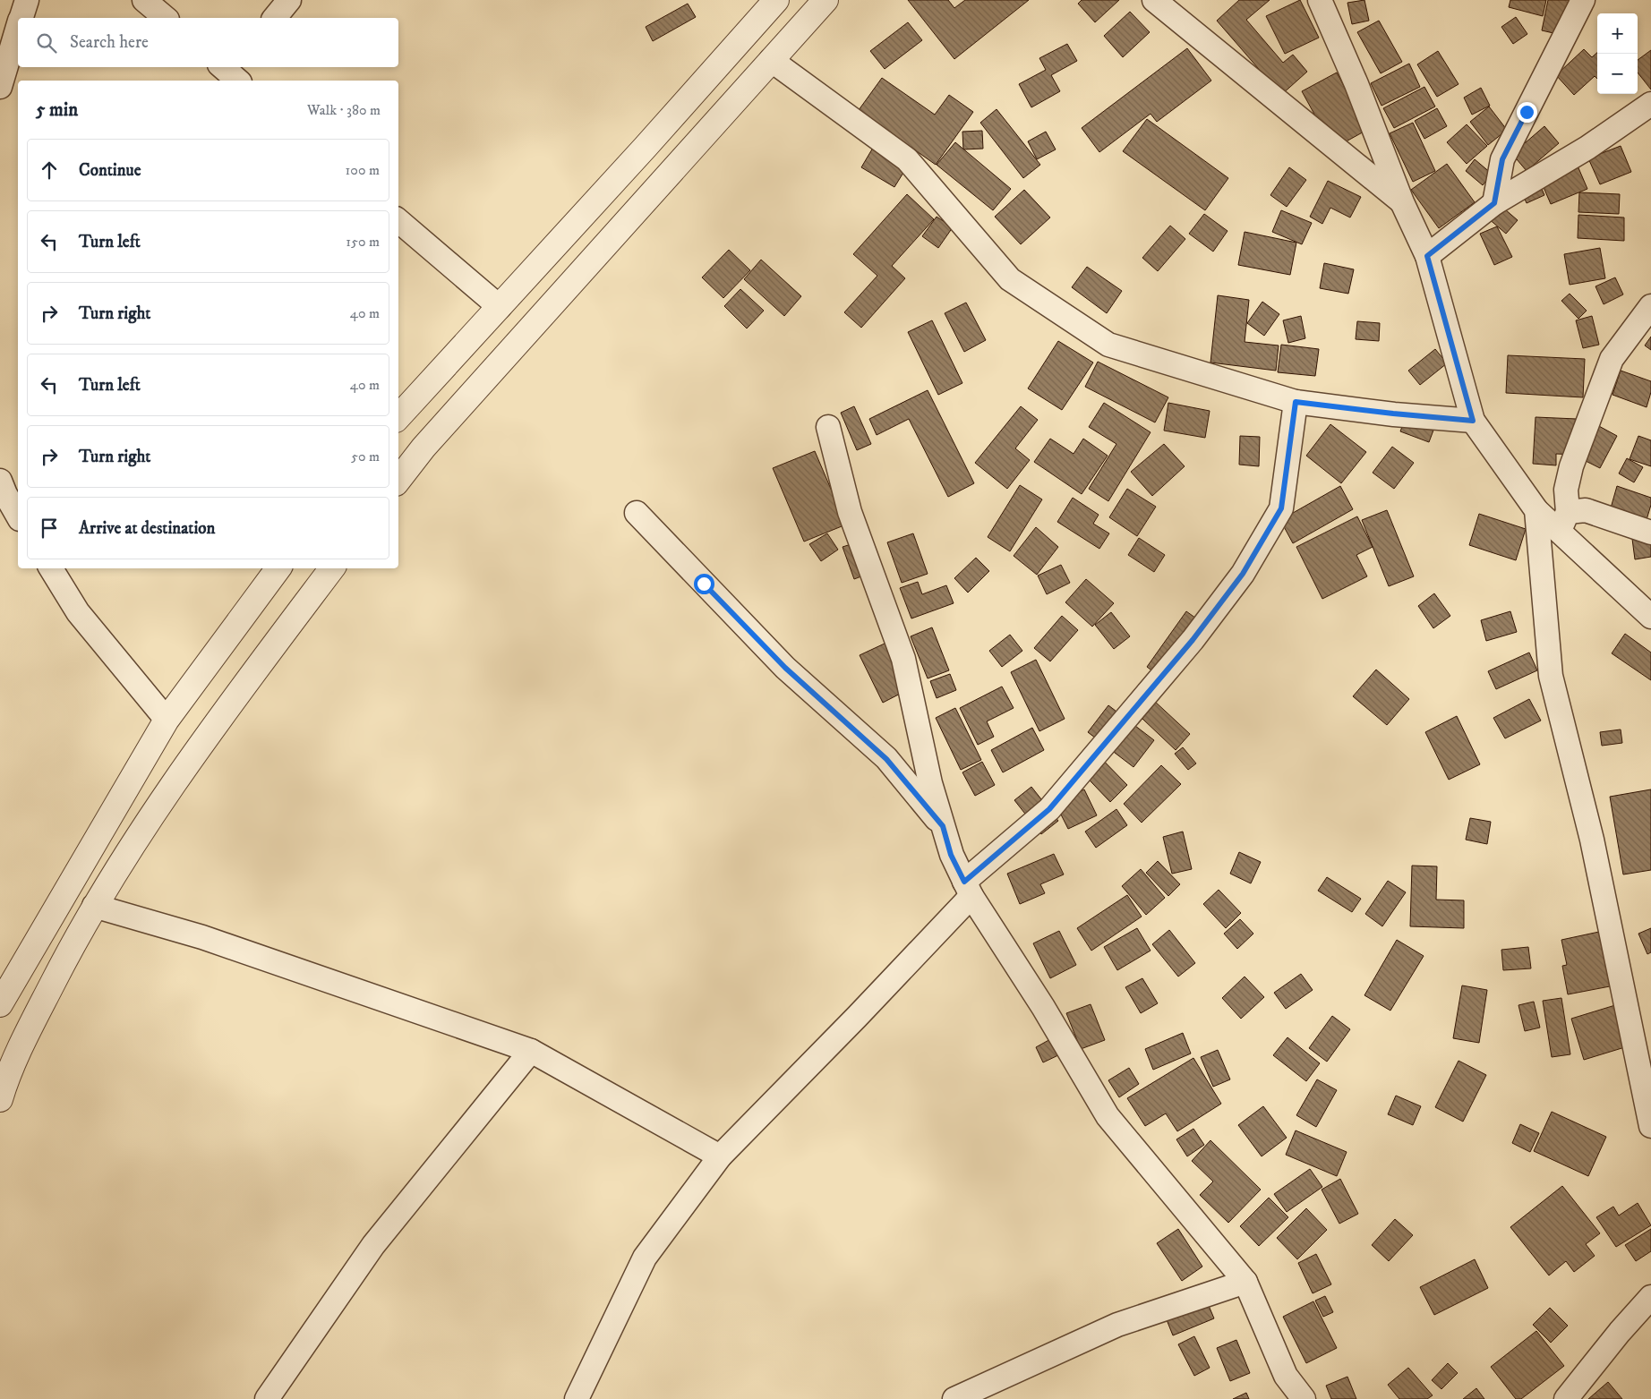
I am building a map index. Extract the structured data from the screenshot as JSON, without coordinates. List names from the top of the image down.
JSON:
{
  "page": {
    "map_buttons": ["+", "−"],
    "search": "Search here",
    "heading": ["5 min", "Walk · 380 m"],
    "list": [
      ["Continue", "100 m"],
      ["Turn left", "150 m"],
      ["Turn right", "40 m"],
      ["Turn left", "40 m"],
      ["Turn right", "50 m"],
      "Arrive at destination"
    ]
  }
}
